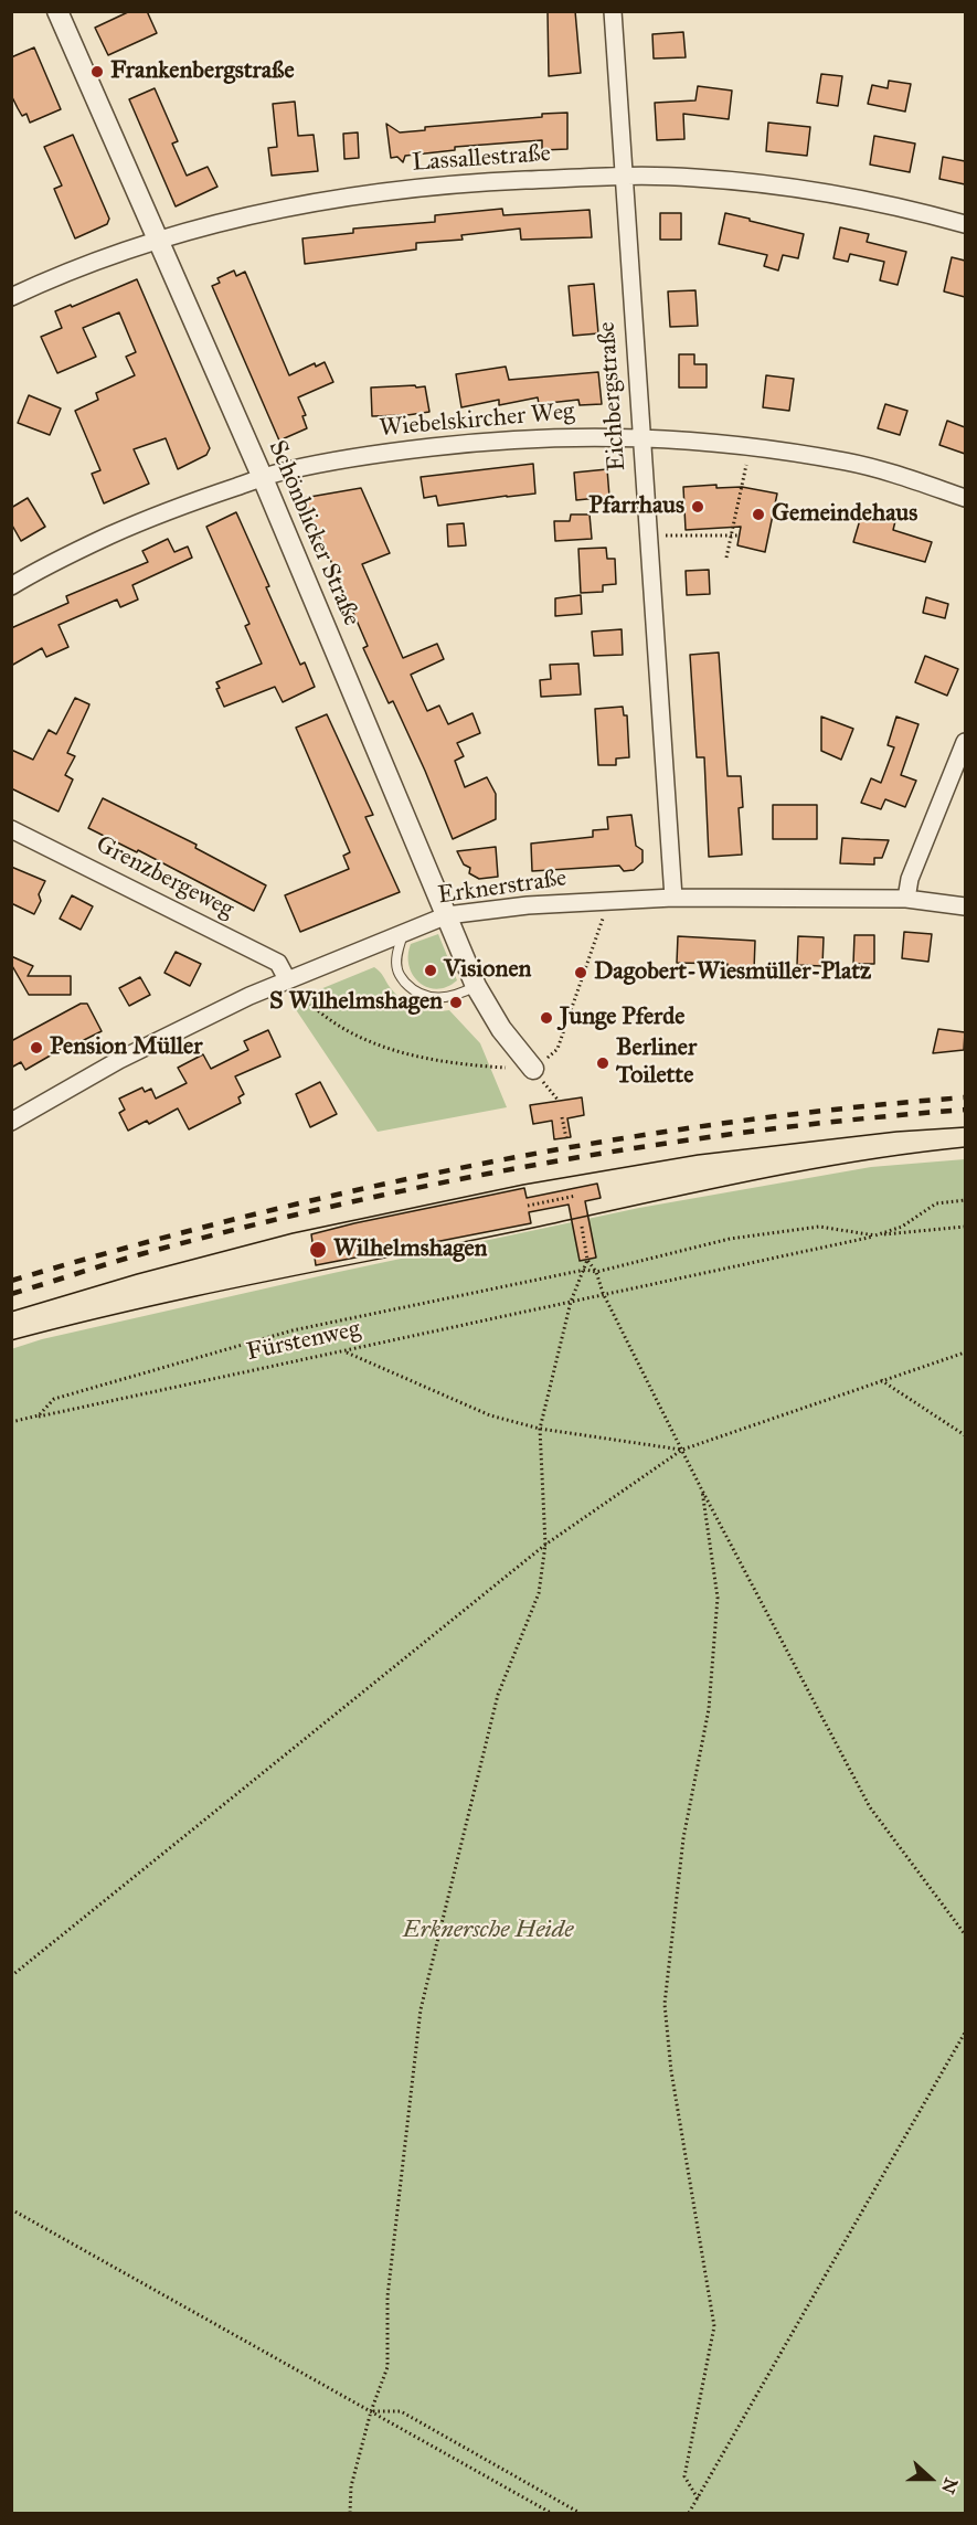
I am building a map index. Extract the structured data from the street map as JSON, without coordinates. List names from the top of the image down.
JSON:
{
  "streets": {
    "street": [
      "Lassallestraße",
      "Eichbergstraße",
      "Wiebelskircher Weg",
      "Schönblicker Straße",
      "Grenzbergeweg",
      "Erknerstraße"
    ],
    "path": ["Fürstenweg"]
  },
  "crossings": [
    ["Lassallestraße", "Eichbergstraße"],
    ["Lassallestraße", "Schönblicker Straße"],
    ["Eichbergstraße", "Wiebelskircher Weg"],
    ["Eichbergstraße", "Erknerstraße"],
    ["Wiebelskircher Weg", "Schönblicker Straße"],
    ["Schönblicker Straße", "Erknerstraße"],
    ["Grenzbergeweg", "Erknerstraße"]
  ],
  "parks": ["Erknersche Heide"],
  "places": [
    "Frankenbergstraße",
    "Pfarrhaus",
    "Gemeindehaus",
    "Visionen",
    "Dagobert-Wiesmüller-Platz",
    "S Wilhelmshagen",
    "Junge Pferde",
    "Pension Müller",
    "Berliner Toilette",
    "Wilhelmshagen"
  ],
  "north": "right"
}
